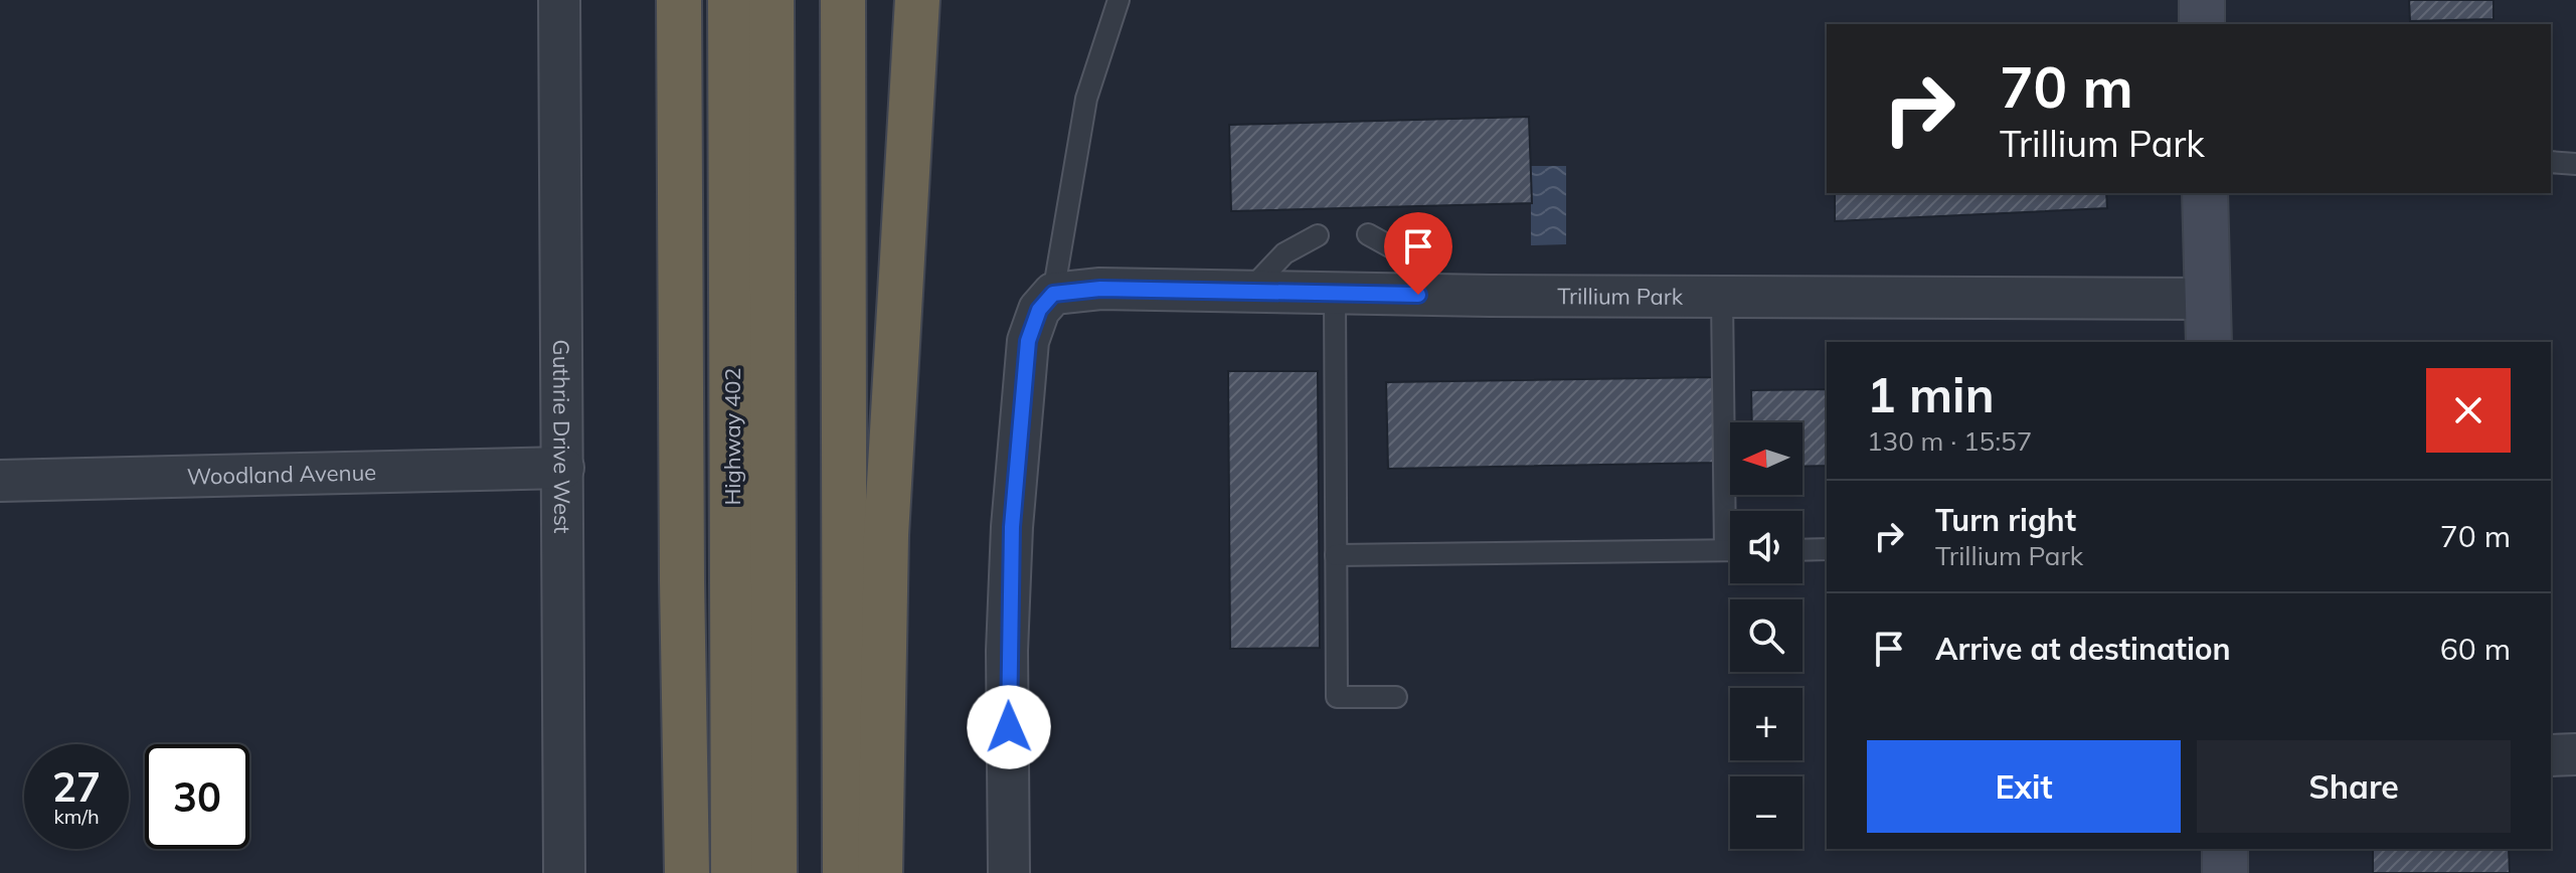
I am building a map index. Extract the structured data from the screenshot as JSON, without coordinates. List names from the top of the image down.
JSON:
{
  "streets": {
    "highway": ["Highway 402"],
    "street": ["Trillium Park", "Guthrie Drive West", "Woodland Avenue"]
  },
  "crossings": [
    ["Guthrie Drive West", "Woodland Avenue"]
  ],
  "north": "left",
  "page": {
    "turn": ["70 m", "Trillium Park"],
    "heading": ["1 min", "130 m · 15:57"],
    "map_buttons": ["+", "−"],
    "list": [
      {
        "name": "Turn right",
        "note": "Trillium Park",
        "value": "70 m"
      },
      {
        "name": "Arrive at destination",
        "value": "60 m"
      }
    ],
    "buttons": ["Exit", "Share"],
    "speed": "27 km/h",
    "limit": "30"
  }
}
